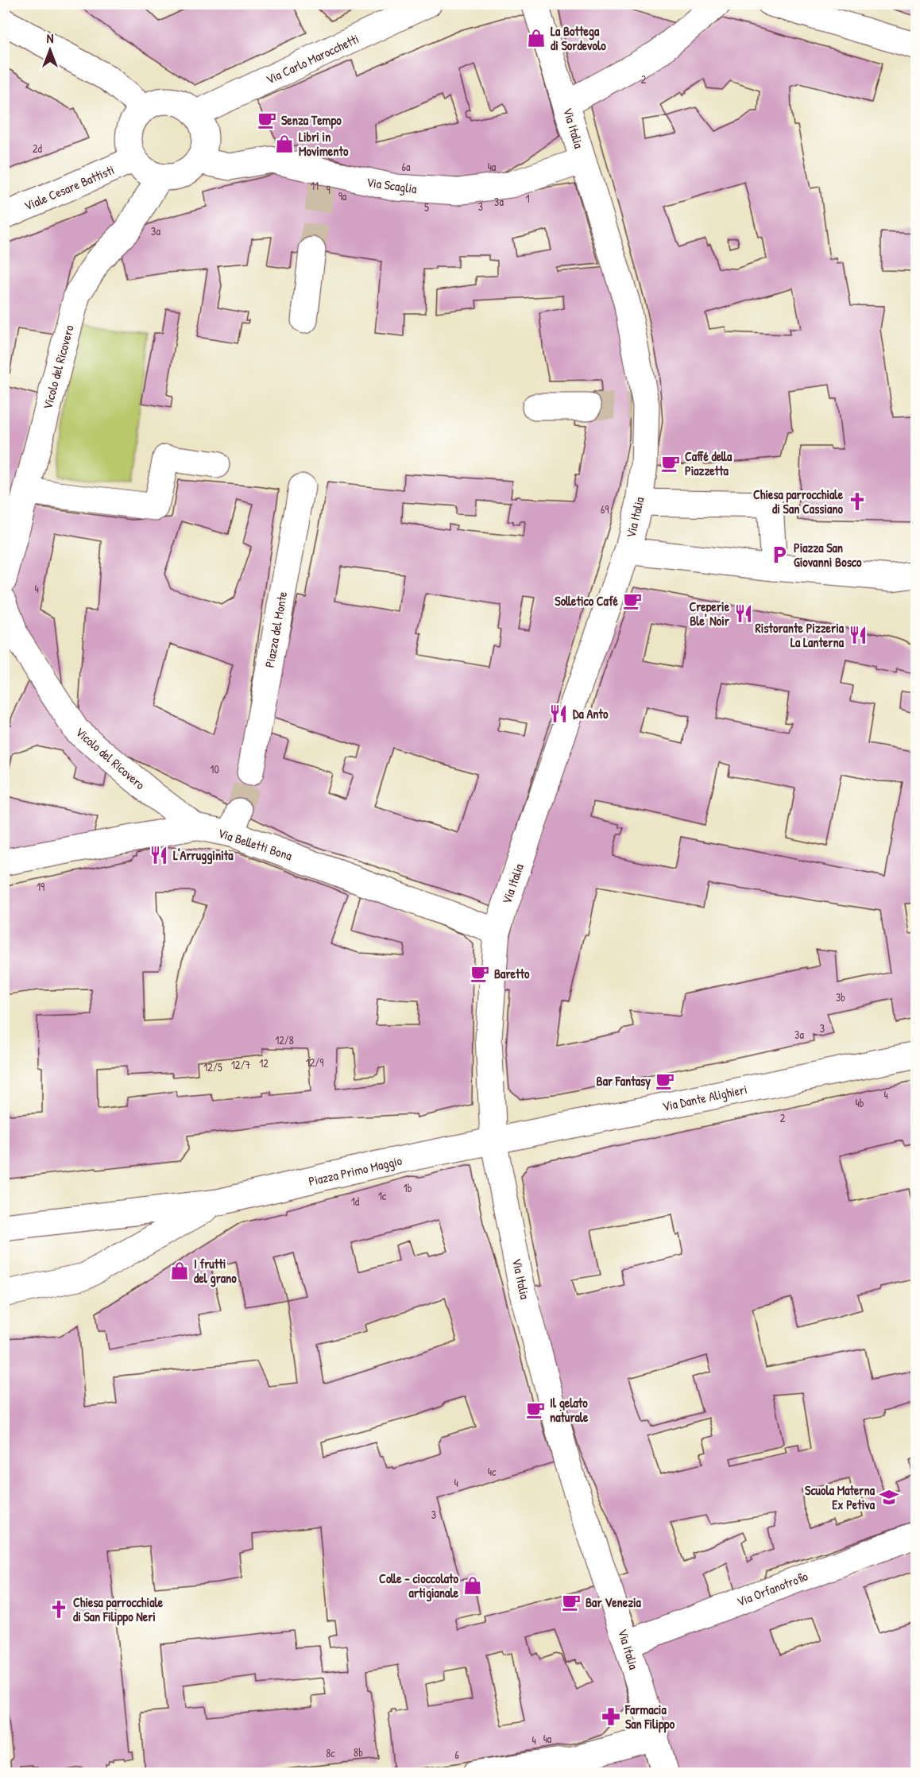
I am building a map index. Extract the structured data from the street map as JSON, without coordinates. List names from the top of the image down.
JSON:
{
  "streets": {
    "street": [
      "Via Carlo Marocchetti",
      "Via Italia",
      "Via Scaglia",
      "Viale Cesare Battisti",
      "Vicolo del Ricovero",
      "Piazza del Monte",
      "Via Belletti Bona",
      "Via Dante Alighieri",
      "Piazza Primo Maggio",
      "Via Orfanotrofio"
    ]
  },
  "crossings": [
    ["Via Carlo Marocchetti", "Via Scaglia"],
    ["Via Carlo Marocchetti", "Viale Cesare Battisti"],
    ["Via Carlo Marocchetti", "Vicolo del Ricovero"],
    ["Via Italia", "Via Scaglia"],
    ["Via Italia", "Via Belletti Bona"],
    ["Via Italia", "Via Dante Alighieri"],
    ["Via Italia", "Piazza Primo Maggio"],
    ["Via Italia", "Via Orfanotrofio"],
    ["Via Scaglia", "Viale Cesare Battisti"],
    ["Via Scaglia", "Vicolo del Ricovero"],
    ["Viale Cesare Battisti", "Vicolo del Ricovero"],
    ["Vicolo del Ricovero", "Via Belletti Bona"],
    ["Via Dante Alighieri", "Piazza Primo Maggio"]
  ],
  "places": {
    "shop": [
      "La Bottega di Sordevolo",
      "Libri in Movimento",
      "I frutti del grano",
      "Colle - cioccolato artigianale"
    ],
    "cafe": [
      "Senza Tempo",
      "Caffé della Piazzetta",
      "Solletico Café",
      "Baretto",
      "Bar Fantasy",
      "Il gelato naturale",
      "Bar Venezia"
    ],
    "church": ["Chiesa parrocchiale di San Cassiano", "Chiesa parrocchiale di San Filippo Neri"],
    "parking": ["Piazza San Giovanni Bosco"],
    "restaurant": [
      "Creperie Ble' Noir",
      "Ristorante Pizzeria La Lanterna",
      "Da Anto",
      "L'Arrugginita"
    ],
    "school or university": ["Scuola Materna Ex Petiva"],
    "pharmacy": ["Farmacia San Filippo"]
  },
  "house_numbers": [
    "2",
    "2d",
    "6a",
    "4a",
    "11",
    "9",
    "9a",
    "1",
    "3a",
    "3",
    "5",
    "3a",
    "69",
    "4",
    "10",
    "19",
    "3b",
    "3",
    "3a",
    "12/8",
    "12/9",
    "12",
    "12/7",
    "12/5",
    "4",
    "4b",
    "2",
    "1b",
    "1c",
    "1d",
    "4c",
    "4",
    "3",
    "4a",
    "4",
    "8b",
    "8c",
    "6"
  ],
  "north": "top"
}
